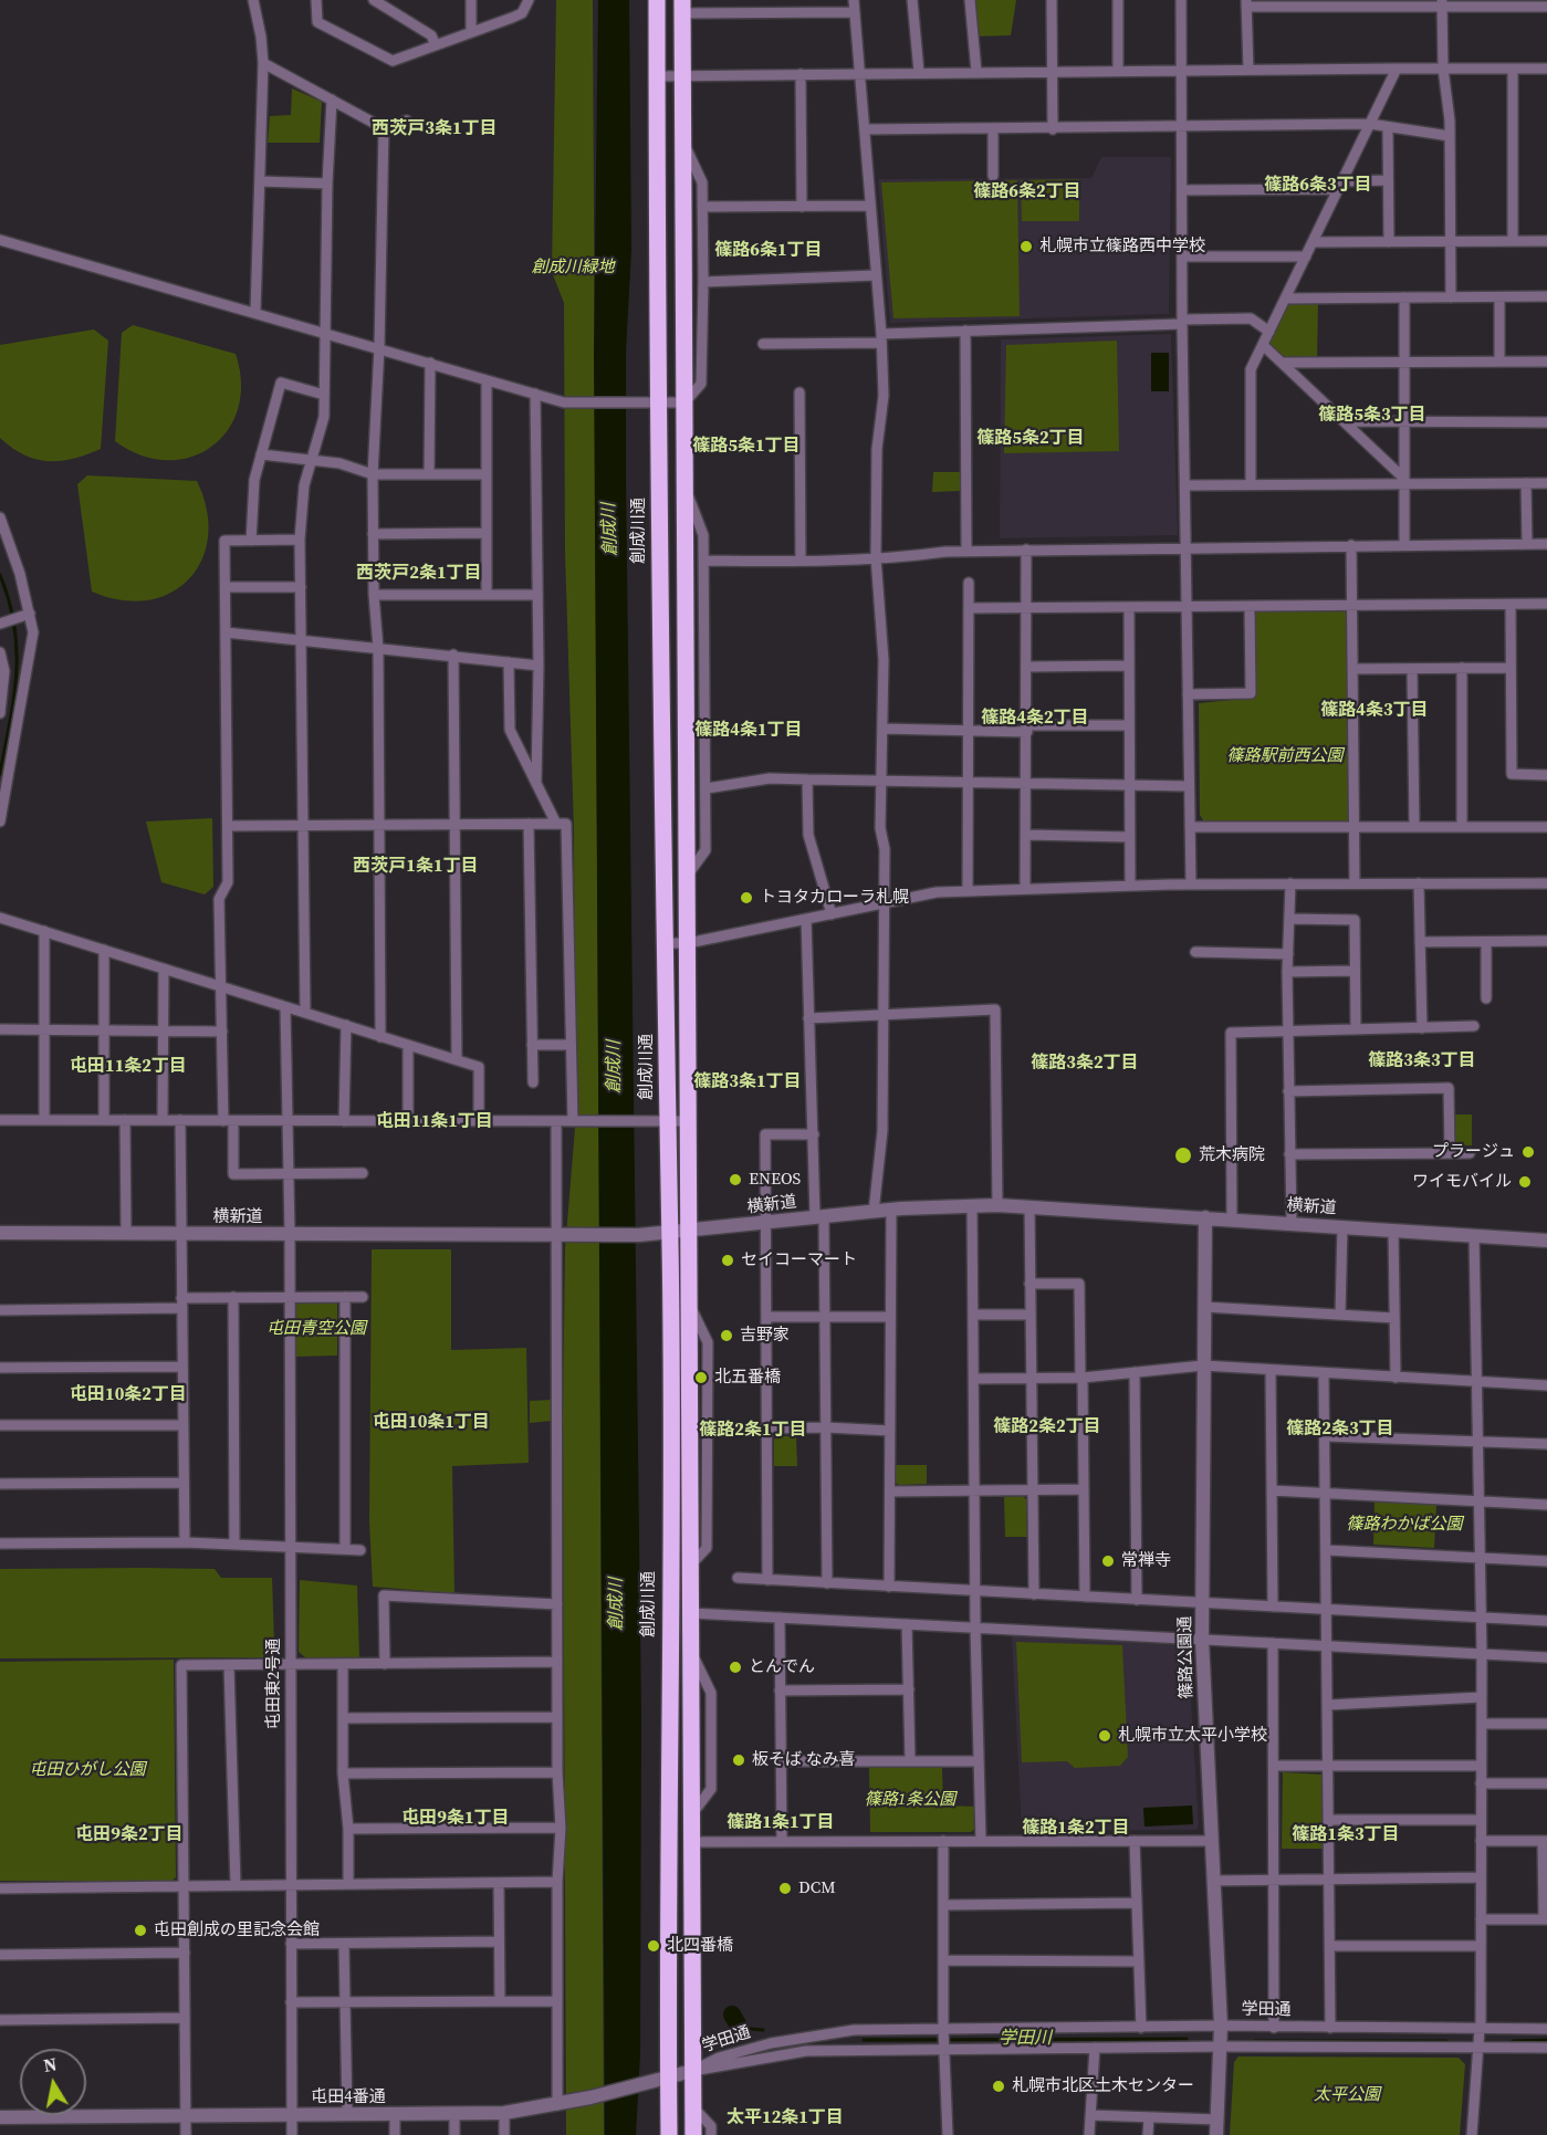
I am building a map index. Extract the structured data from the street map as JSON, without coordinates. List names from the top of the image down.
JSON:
{
  "streets": {
    "highway": ["創成川通"],
    "street": [
      "横新道",
      "篠路公園通",
      "屯田東2号通",
      "学田通",
      "屯田4番通"
    ]
  },
  "crossings": [
    ["創成川通", "横新道"],
    ["創成川通", "屯田4番通"],
    ["横新道", "篠路公園通"],
    ["横新道", "屯田東2号通"],
    ["篠路公園通", "学田通"],
    ["屯田東2号通", "屯田4番通"],
    ["学田通", "屯田4番通"]
  ],
  "districts": [
    "西茨戸3条1丁目",
    "篠路6条3丁目",
    "篠路6条2丁目",
    "篠路6条1丁目",
    "篠路5条3丁目",
    "篠路5条2丁目",
    "篠路5条1丁目",
    "西茨戸2条1丁目",
    "篠路4条3丁目",
    "篠路4条2丁目",
    "篠路4条1丁目",
    "西茨戸1条1丁目",
    "篠路3条3丁目",
    "篠路3条2丁目",
    "屯田11条2丁目",
    "篠路3条1丁目",
    "屯田11条1丁目",
    "屯田10条2丁目",
    "屯田10条1丁目",
    "篠路2条2丁目",
    "篠路2条3丁目",
    "篠路2条1丁目",
    "屯田9条1丁目",
    "篠路1条1丁目",
    "篠路1条2丁目",
    "屯田9条2丁目",
    "篠路1条3丁目",
    "太平12条1丁目"
  ],
  "water": ["創成川", "学田川"],
  "parks": [
    "創成川緑地",
    "篠路駅前西公園",
    "屯田青空公園",
    "篠路わかば公園",
    "屯田ひがし公園",
    "篠路1条公園",
    "太平公園"
  ],
  "places": [
    "札幌市立篠路西中学校",
    "トヨタカローラ札幌",
    "プラージュ",
    "荒木病院",
    "ENEOS",
    "ワイモバイル",
    "セイコーマート",
    "吉野家",
    "北五番橋",
    "常禅寺",
    "とんでん",
    "札幌市立太平小学校",
    "板そば なみ喜",
    "DCM",
    "屯田創成の里記念会館",
    "北四番橋",
    "札幌市北区土木センター"
  ],
  "north": "top"
}
